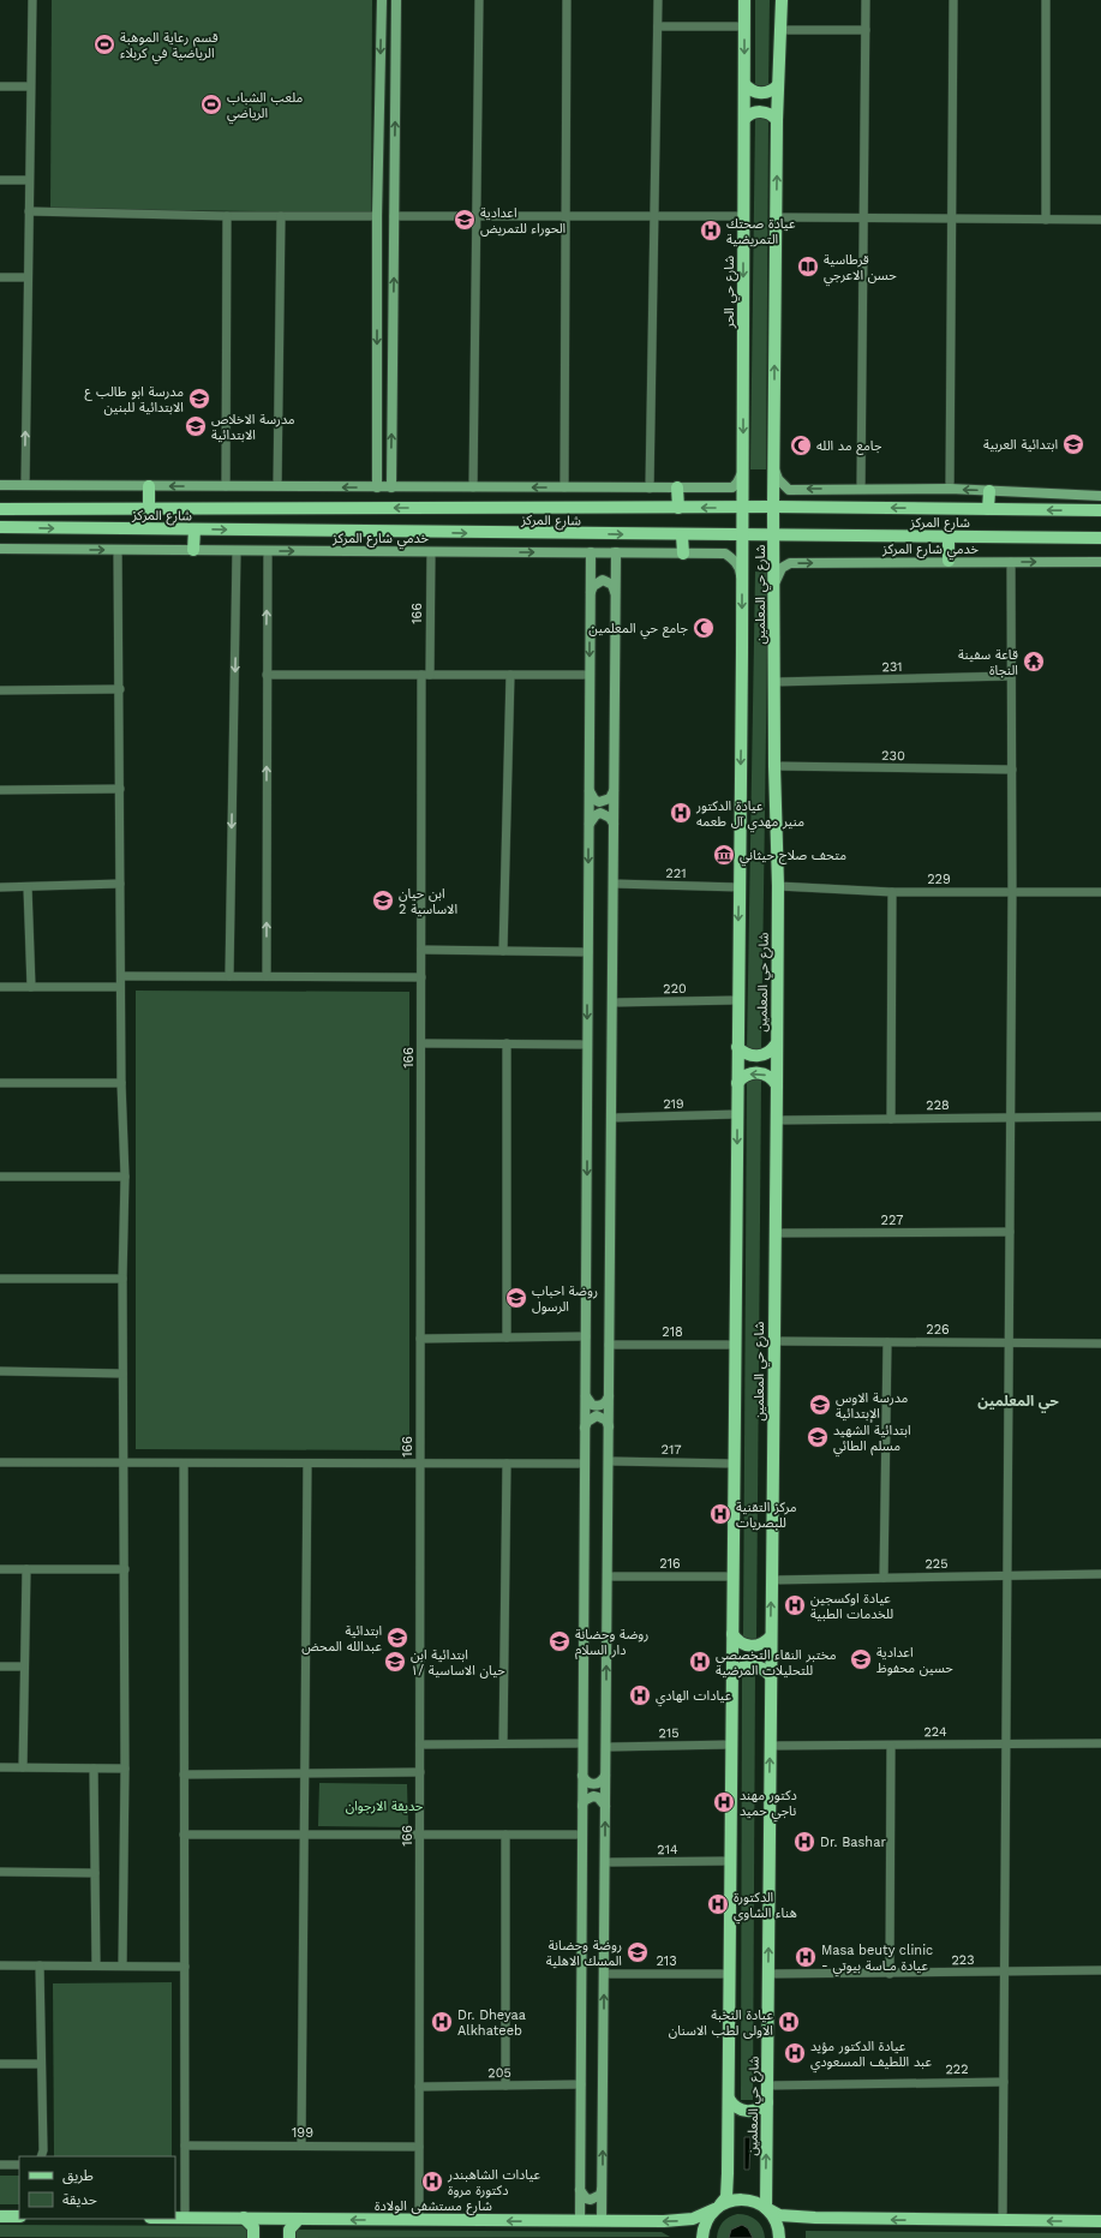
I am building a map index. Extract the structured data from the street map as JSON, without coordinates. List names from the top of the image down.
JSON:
{
  "streets": {
    "main road": [
      "شارع حي الحر",
      "شارع المركز",
      "شارع حي المعلمين",
      "شارع مستشفى الولادة"
    ],
    "street": [
      "خدمي شارع المركز",
      "166",
      "231",
      "230",
      "221",
      "229",
      "220",
      "219",
      "228",
      "227",
      "226",
      "218",
      "217",
      "216",
      "225",
      "224",
      "215",
      "214",
      "223",
      "213",
      "222",
      "205",
      "199"
    ]
  },
  "crossings": [
    ["شارع حي الحر", "شارع المركز"],
    ["شارع حي الحر", "شارع حي المعلمين"],
    ["شارع المركز", "شارع حي المعلمين"],
    ["خدمي شارع المركز", "شارع حي المعلمين"],
    ["خدمي شارع المركز", "166"],
    ["شارع حي المعلمين", "231"],
    ["شارع حي المعلمين", "230"],
    ["شارع حي المعلمين", "221"],
    ["شارع حي المعلمين", "229"],
    ["شارع حي المعلمين", "220"],
    ["شارع حي المعلمين", "219"],
    ["شارع حي المعلمين", "228"],
    ["شارع حي المعلمين", "227"],
    ["شارع حي المعلمين", "226"],
    ["شارع حي المعلمين", "218"],
    ["شارع حي المعلمين", "217"],
    ["شارع حي المعلمين", "216"],
    ["شارع حي المعلمين", "225"],
    ["شارع حي المعلمين", "224"],
    ["شارع حي المعلمين", "215"],
    ["شارع حي المعلمين", "214"],
    ["شارع حي المعلمين", "223"],
    ["شارع حي المعلمين", "213"],
    ["شارع حي المعلمين", "222"],
    ["شارع حي المعلمين", "شارع مستشفى الولادة"],
    ["166", "205"],
    ["166", "199"],
    ["166", "شارع مستشفى الولادة"]
  ],
  "one_way": ["شارع مستشفى الولادة"],
  "districts": ["حي المعلمين"],
  "parks": ["حديقة الارجوان"],
  "places": {
    "sports": ["قسم رعاية الموهبة الرياضية في كربلاء", "ملعب الشباب الرياضي"],
    "school or university": [
      "اعدادية الحوراء للتمريض",
      "مدرسة ابو طالب ع الابتدائية للبنين",
      "مدرسة الاخلاص الابتدائية",
      "ابتدائية العربية",
      "ابن حيان الاساسية 2",
      "روضة احباب الرسول",
      "مدرسة الاوس الإبتدائية",
      "ابتدائية الشهيد مسلم الطائي",
      "ابتدائية عبدالله المحض",
      "روضة وحضانة دار السلام",
      "اعدادية حسين محفوظ",
      "ابتدائية ابن حيان الاساسية /١",
      "روضة وحضانة المسك الاهلية"
    ],
    "hospital": [
      "عيادة صحتك التمريضية",
      "عيادة الدكتور منير مهدي آل طعمه",
      "مركز التقنية للبصريات",
      "عيادة اوكسجين للخدمات الطبية",
      "مختبر النقاء التخصصي للتحليلات المرضية",
      "عيادات الهادي",
      "دكتور مهند ناجي حميد",
      "Dr. Bashar",
      "الدكتورة هناء الشاوي",
      "Masa beuty clinic - عيادة مـاسة بيوتي",
      "Dr. Dheyaa Alkhateeb",
      "عيادة النخبة الاولى لطب الاسنان",
      "عيادة الدكتور مؤيد عبد اللطيف المسعودي",
      "عيادات الشاهبندر دكتورة مروة"
    ],
    "library": ["قرطاسية حسن الاعرجي"],
    "mosque": ["جامع مد الله", "جامع حي المعلمين"],
    "temple": ["قاعة سفينة النجاة"],
    "museum": ["متحف صلاح حيثاني"]
  },
  "legend": ["طريق", "حديقة"]
}
